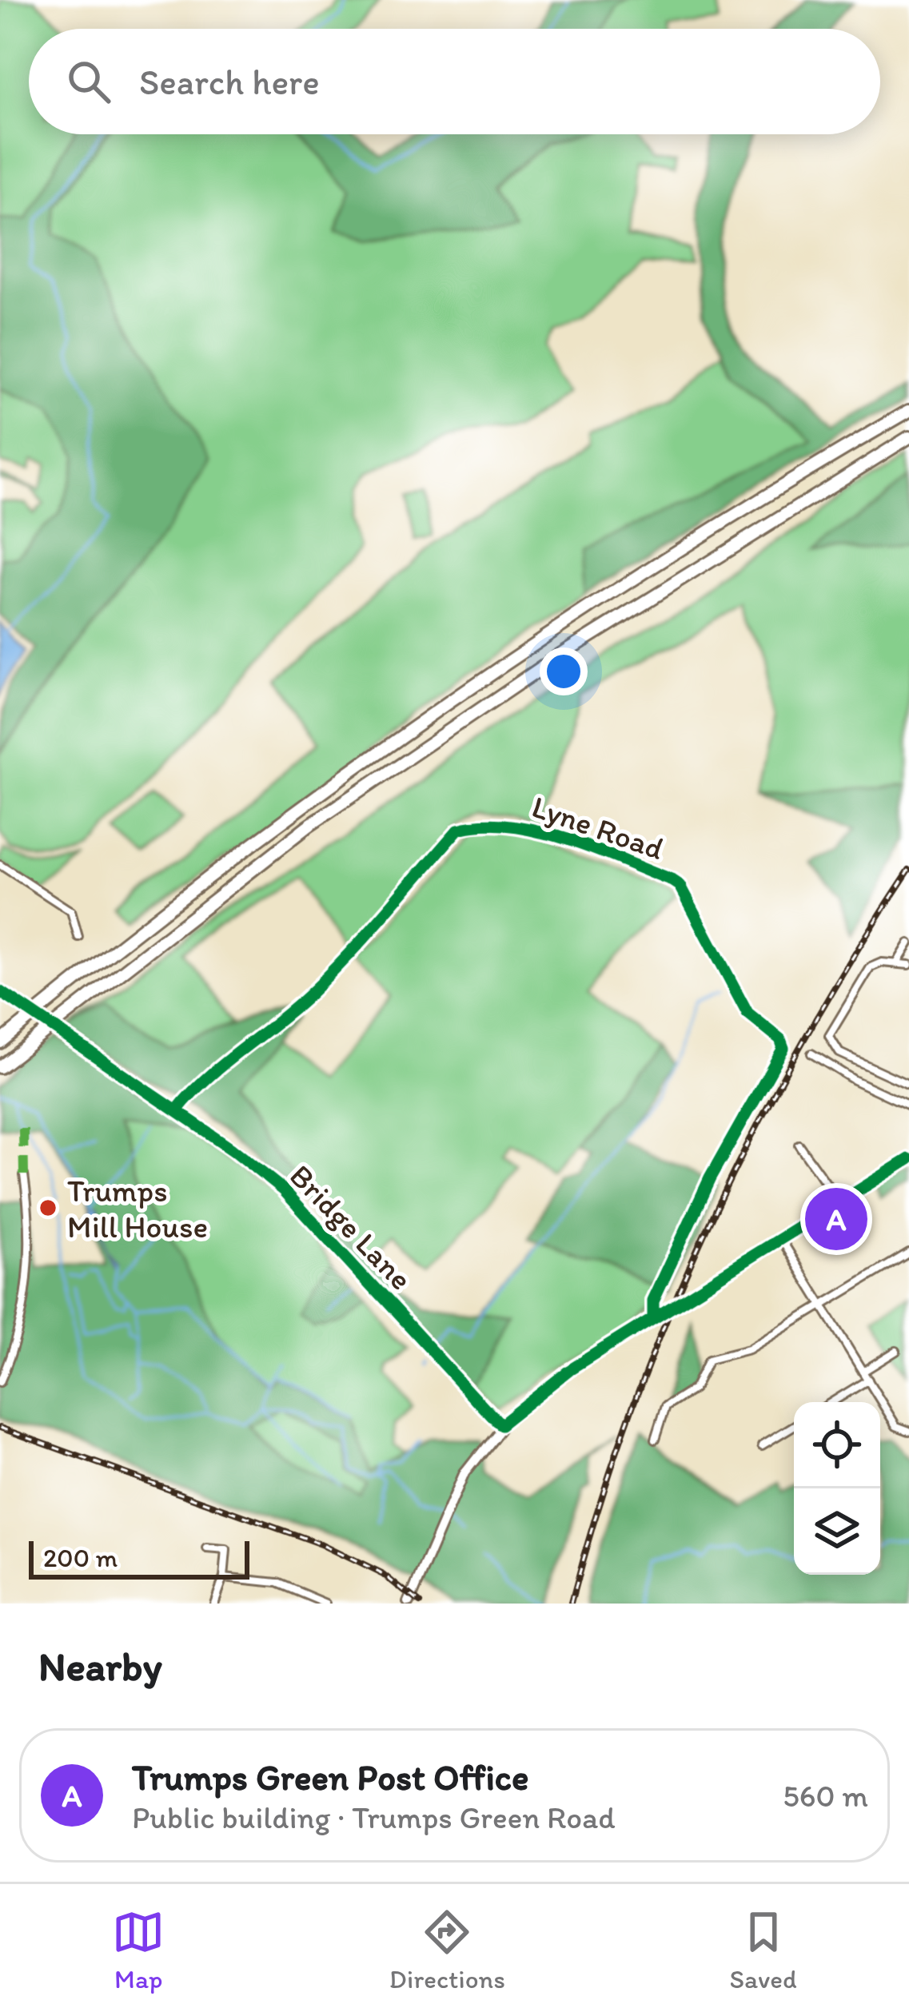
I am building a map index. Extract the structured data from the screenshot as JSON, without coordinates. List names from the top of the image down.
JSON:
{
  "streets": {
    "street": ["Lyne Road", "Bridge Lane"]
  },
  "crossings": [
    ["Lyne Road", "Bridge Lane"]
  ],
  "places": ["Trumps Mill House"],
  "scale_bar": "200 m",
  "page": {
    "search": "Search here",
    "pins": "A",
    "scale": "200 m",
    "heading": "Nearby",
    "list": [
      {
        "mark": "A",
        "name": "Trumps Green Post Office",
        "note": "Public building · Trumps Green Road",
        "value": "560 m"
      }
    ],
    "nav": ["Map", "Directions", "Saved"]
  }
}
